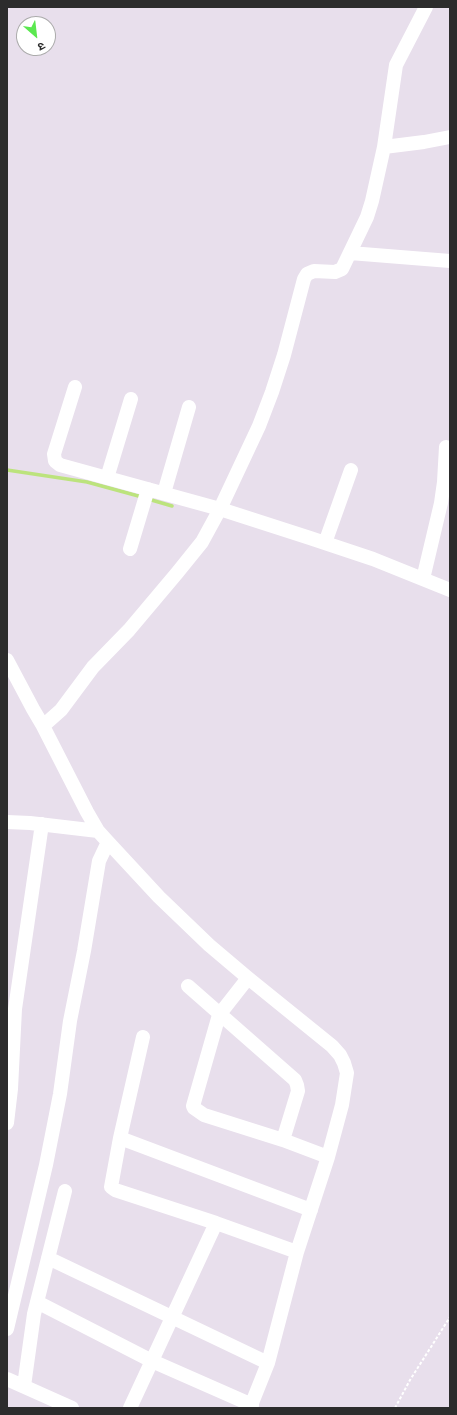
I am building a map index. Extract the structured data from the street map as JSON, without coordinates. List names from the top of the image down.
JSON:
{
  "north": "bottom right"
}
